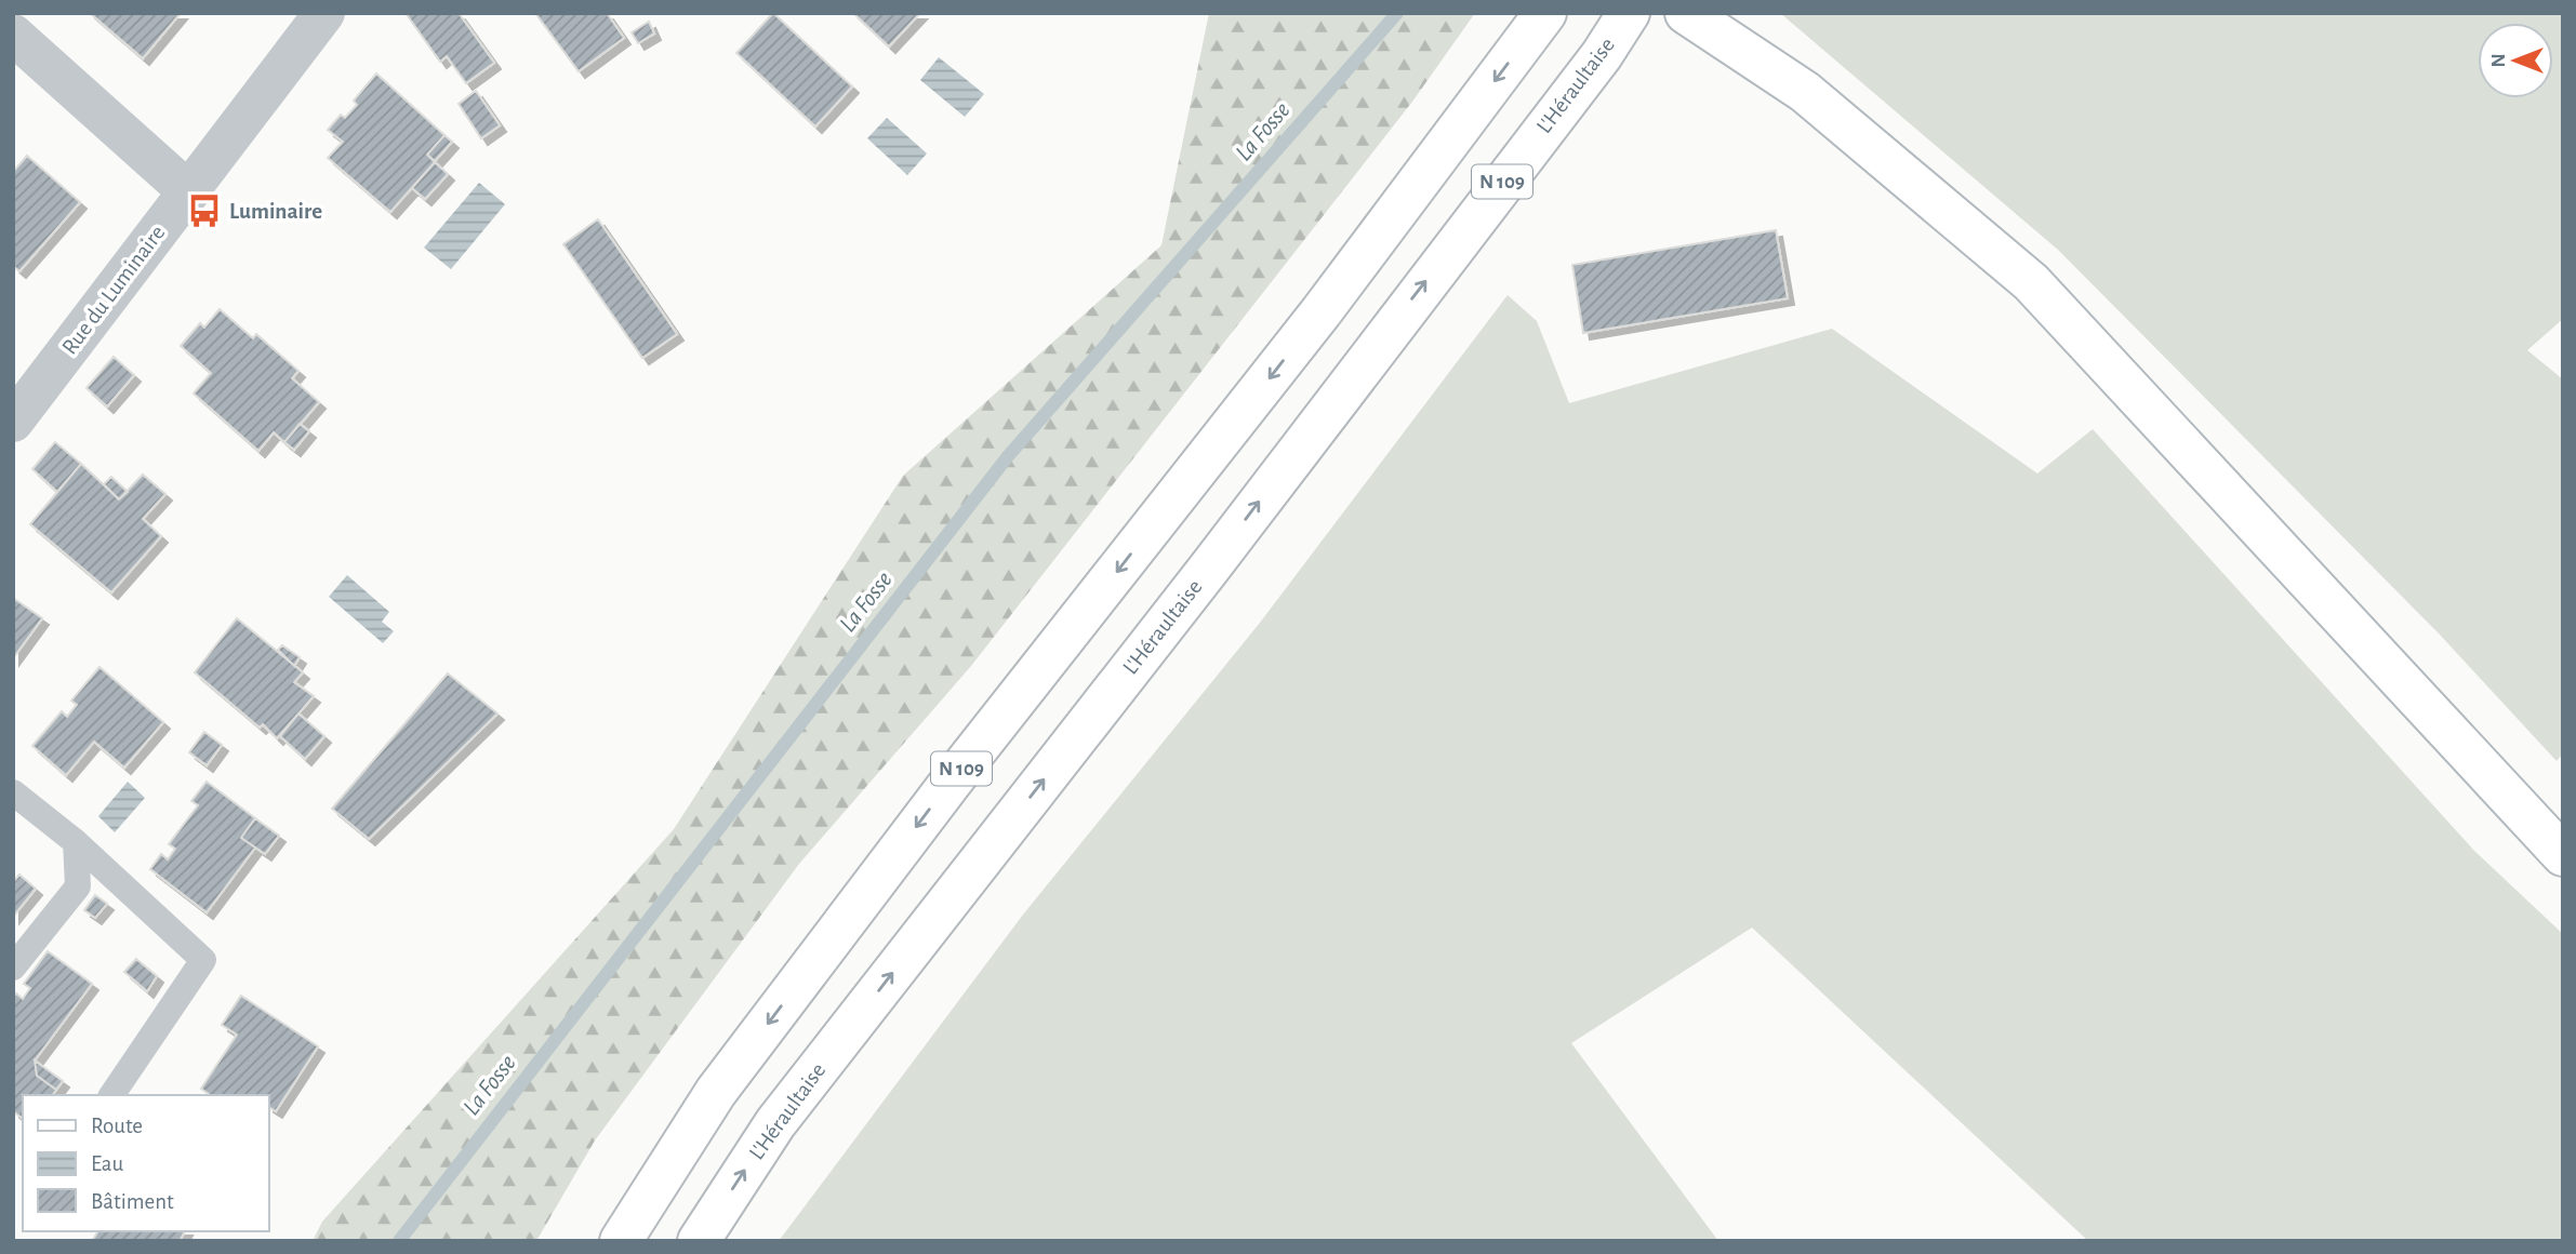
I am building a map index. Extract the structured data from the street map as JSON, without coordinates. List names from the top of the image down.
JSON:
{
  "streets": {
    "main road": ["L'Héraultaise", "N 109"],
    "street": ["Rue du Luminaire"]
  },
  "water": ["La Fosse"],
  "places": {
    "bus stop": ["Luminaire"]
  },
  "legend": ["Route", "Eau", "Bâtiment"],
  "north": "left"
}
